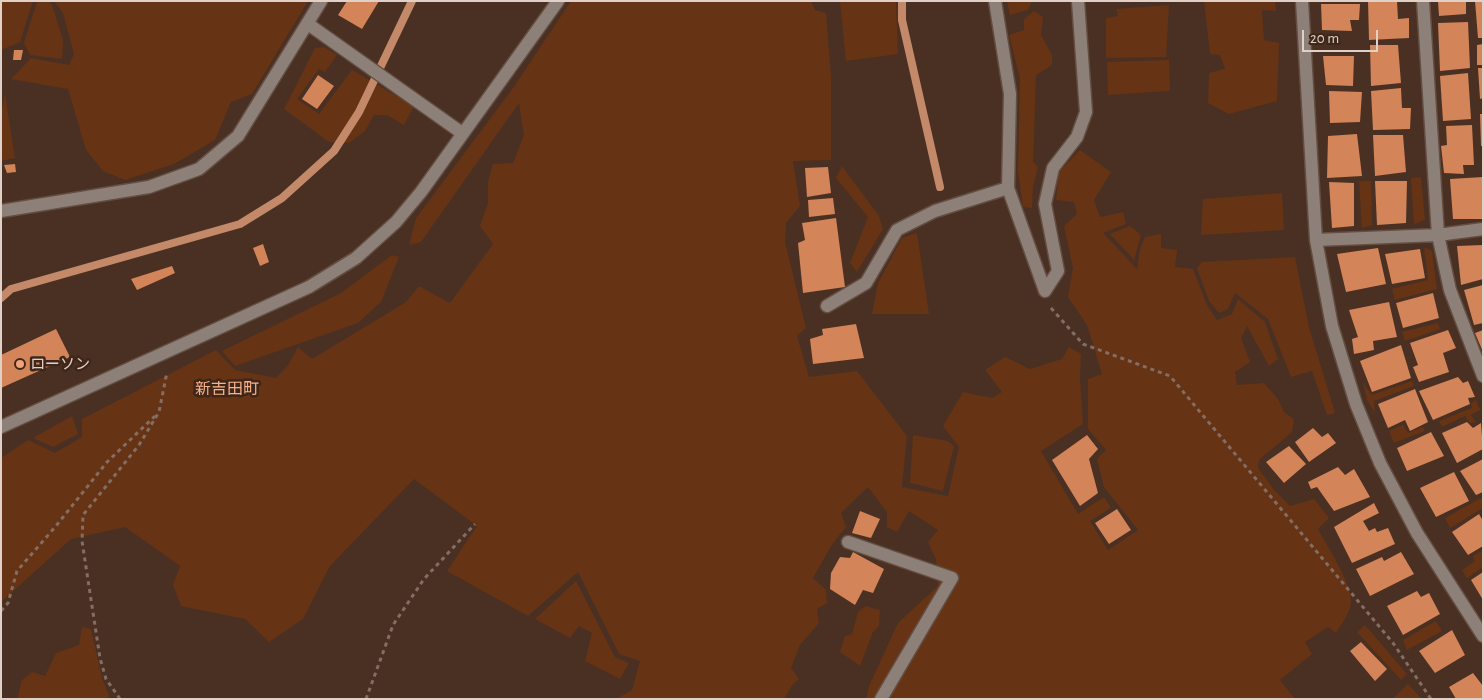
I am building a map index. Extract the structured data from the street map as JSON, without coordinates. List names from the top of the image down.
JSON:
{
  "districts": ["新吉田町"],
  "places": ["ローソン"],
  "scale_bar": "20 m"
}
